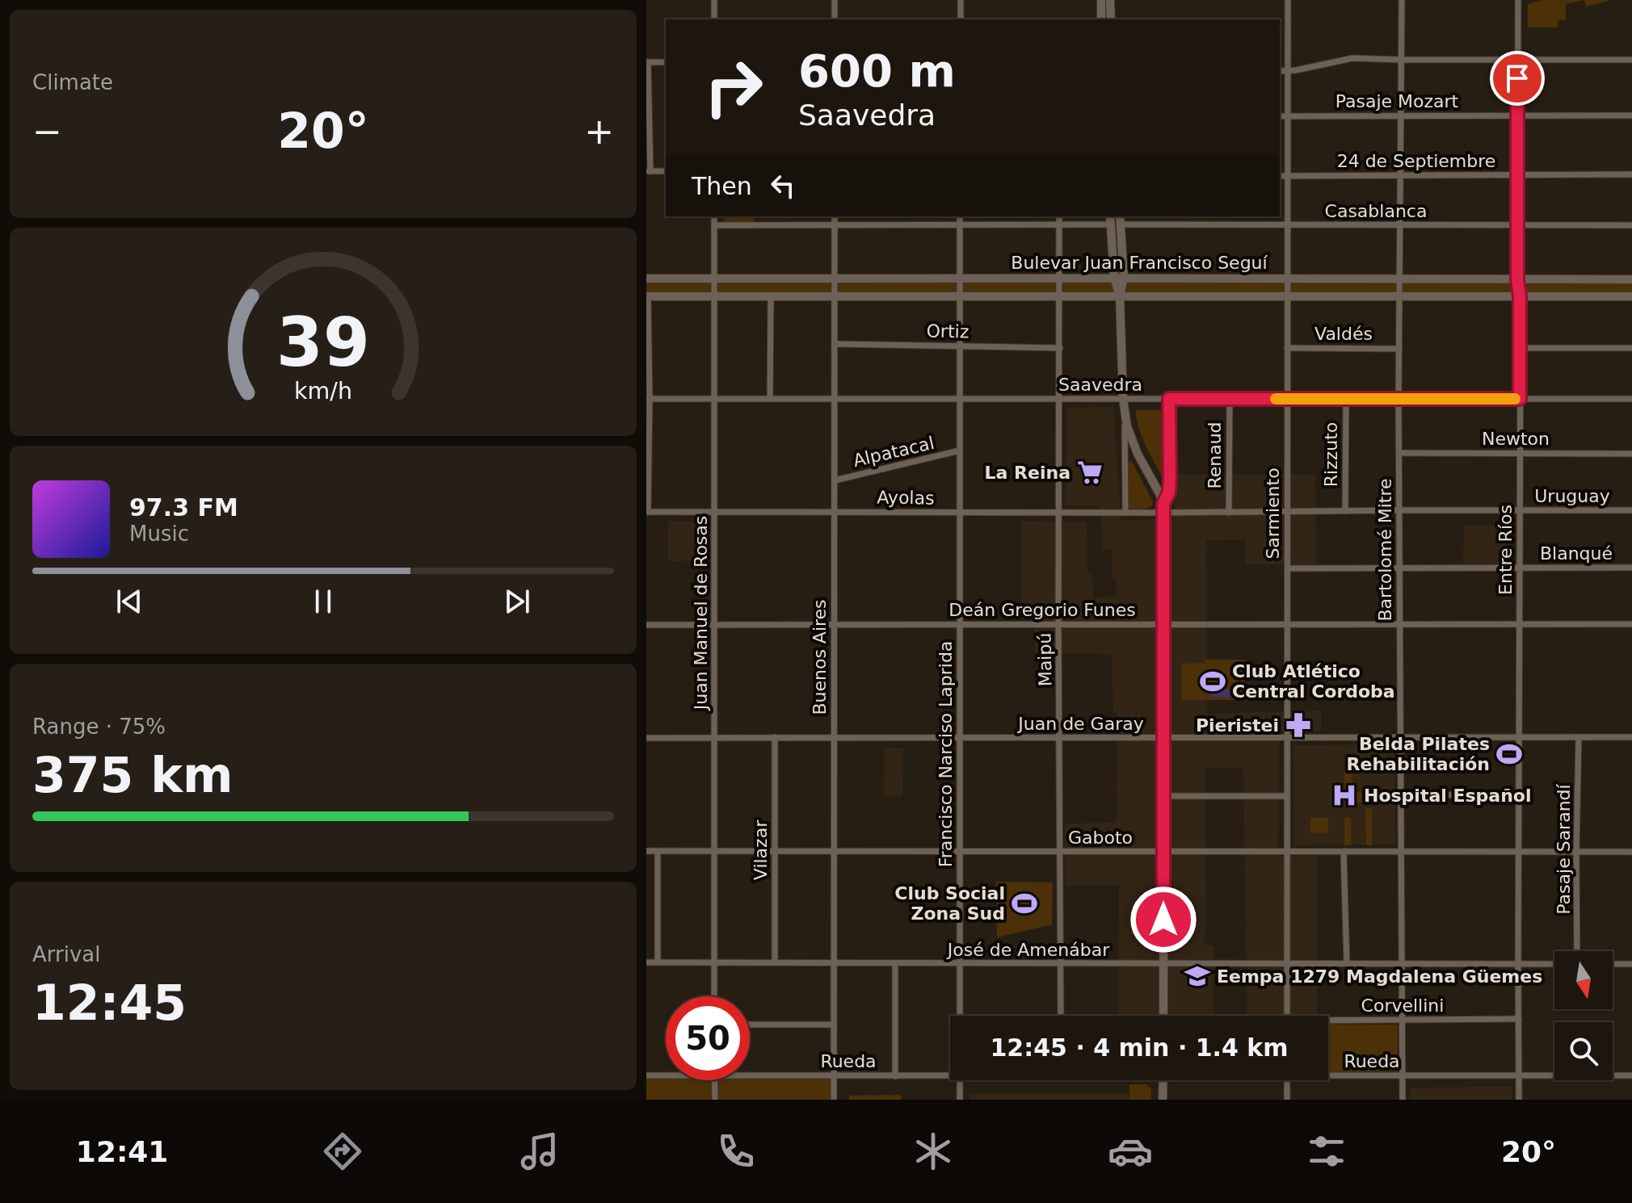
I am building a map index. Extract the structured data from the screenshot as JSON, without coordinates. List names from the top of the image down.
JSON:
{
  "streets": {
    "main road": ["Bulevar Juan Francisco Seguí"],
    "street": [
      "Pasaje Mozart",
      "24 de Septiembre",
      "Casablanca",
      "Ortiz",
      "Valdés",
      "Saavedra",
      "Newton",
      "Alpatacal",
      "Rizzuto",
      "Renaud",
      "Uruguay",
      "Ayolas",
      "Sarmiento",
      "Bartolomé Mitre",
      "Entre Ríos",
      "Blanqué",
      "Deán Gregorio Funes",
      "Juan Manuel de Rosas",
      "Buenos Aires",
      "Maipú",
      "Juan de Garay",
      "Francisco Narciso Laprida",
      "Gaboto",
      "Pasaje Sarandí",
      "Vilazar",
      "José de Amenábar",
      "Corvellini",
      "Rueda"
    ]
  },
  "crossings": [
    ["Pasaje Mozart", "Sarmiento"],
    ["Pasaje Mozart", "Bartolomé Mitre"],
    ["Pasaje Mozart", "Entre Ríos"],
    ["24 de Septiembre", "Sarmiento"],
    ["24 de Septiembre", "Bartolomé Mitre"],
    ["24 de Septiembre", "Entre Ríos"],
    ["Casablanca", "Sarmiento"],
    ["Casablanca", "Bartolomé Mitre"],
    ["Casablanca", "Entre Ríos"],
    ["Casablanca", "Juan Manuel de Rosas"],
    ["Casablanca", "Buenos Aires"],
    ["Casablanca", "Maipú"],
    ["Casablanca", "Francisco Narciso Laprida"],
    ["Bulevar Juan Francisco Seguí", "Sarmiento"],
    ["Bulevar Juan Francisco Seguí", "Bartolomé Mitre"],
    ["Bulevar Juan Francisco Seguí", "Entre Ríos"],
    ["Bulevar Juan Francisco Seguí", "Juan Manuel de Rosas"],
    ["Bulevar Juan Francisco Seguí", "Buenos Aires"],
    ["Bulevar Juan Francisco Seguí", "Maipú"],
    ["Bulevar Juan Francisco Seguí", "Francisco Narciso Laprida"],
    ["Ortiz", "Buenos Aires"],
    ["Ortiz", "Maipú"],
    ["Ortiz", "Francisco Narciso Laprida"],
    ["Valdés", "Sarmiento"],
    ["Valdés", "Bartolomé Mitre"],
    ["Saavedra", "Rizzuto"],
    ["Saavedra", "Renaud"],
    ["Saavedra", "Sarmiento"],
    ["Saavedra", "Bartolomé Mitre"],
    ["Saavedra", "Entre Ríos"],
    ["Saavedra", "Juan Manuel de Rosas"],
    ["Saavedra", "Buenos Aires"],
    ["Saavedra", "Maipú"],
    ["Saavedra", "Francisco Narciso Laprida"],
    ["Newton", "Bartolomé Mitre"],
    ["Newton", "Entre Ríos"],
    ["Alpatacal", "Buenos Aires"],
    ["Alpatacal", "Francisco Narciso Laprida"],
    ["Rizzuto", "Uruguay"],
    ["Renaud", "Uruguay"],
    ["Uruguay", "Ayolas"],
    ["Uruguay", "Sarmiento"],
    ["Uruguay", "Bartolomé Mitre"],
    ["Uruguay", "Entre Ríos"],
    ["Ayolas", "Juan Manuel de Rosas"],
    ["Ayolas", "Buenos Aires"],
    ["Ayolas", "Maipú"],
    ["Ayolas", "Francisco Narciso Laprida"],
    ["Sarmiento", "Blanqué"],
    ["Sarmiento", "Deán Gregorio Funes"],
    ["Sarmiento", "Juan de Garay"],
    ["Sarmiento", "Gaboto"],
    ["Sarmiento", "José de Amenábar"],
    ["Bartolomé Mitre", "Blanqué"],
    ["Bartolomé Mitre", "Deán Gregorio Funes"],
    ["Bartolomé Mitre", "Juan de Garay"],
    ["Bartolomé Mitre", "Gaboto"],
    ["Bartolomé Mitre", "José de Amenábar"],
    ["Bartolomé Mitre", "Corvellini"],
    ["Bartolomé Mitre", "Rueda"],
    ["Entre Ríos", "Blanqué"],
    ["Entre Ríos", "Deán Gregorio Funes"],
    ["Entre Ríos", "Juan de Garay"],
    ["Entre Ríos", "Gaboto"],
    ["Entre Ríos", "José de Amenábar"],
    ["Entre Ríos", "Corvellini"],
    ["Entre Ríos", "Rueda"],
    ["Deán Gregorio Funes", "Juan Manuel de Rosas"],
    ["Deán Gregorio Funes", "Buenos Aires"],
    ["Deán Gregorio Funes", "Maipú"],
    ["Deán Gregorio Funes", "Francisco Narciso Laprida"],
    ["Juan Manuel de Rosas", "Juan de Garay"],
    ["Juan Manuel de Rosas", "Gaboto"],
    ["Juan Manuel de Rosas", "José de Amenábar"],
    ["Buenos Aires", "Juan de Garay"],
    ["Buenos Aires", "Gaboto"],
    ["Buenos Aires", "José de Amenábar"],
    ["Buenos Aires", "Rueda"],
    ["Maipú", "Juan de Garay"],
    ["Maipú", "Gaboto"],
    ["Maipú", "José de Amenábar"],
    ["Juan de Garay", "Francisco Narciso Laprida"],
    ["Juan de Garay", "Pasaje Sarandí"],
    ["Juan de Garay", "Vilazar"],
    ["Francisco Narciso Laprida", "Gaboto"],
    ["Francisco Narciso Laprida", "José de Amenábar"],
    ["Gaboto", "Pasaje Sarandí"],
    ["Gaboto", "Vilazar"],
    ["Vilazar", "José de Amenábar"]
  ],
  "places": {
    "supermarket": ["La Reina"],
    "sports": ["Club Atlético Central Cordoba", "Belda Pilates Rehabilitación", "Club Social Zona Sud"],
    "pharmacy": ["Pieristei"],
    "hospital": ["Hospital Español"],
    "school or university": ["Eempa 1279 Magdalena Güemes"]
  },
  "north": "bottom",
  "page": {
    "tile": [
      "Climate",
      ["Range · 75%", "375 km"],
      ["Arrival", "12:45"]
    ],
    "turn": ["600 m", "Saavedra"],
    "heat": ["−", "20°", "+"],
    "then": "Then",
    "song": ["97.3 FM", "Music"],
    "limit": "50",
    "trip": "12:45 · 4 min · 1.4 km",
    "tabs": ["12:41", "20°"],
    "gauge": ["39", "km/h"]
  }
}
